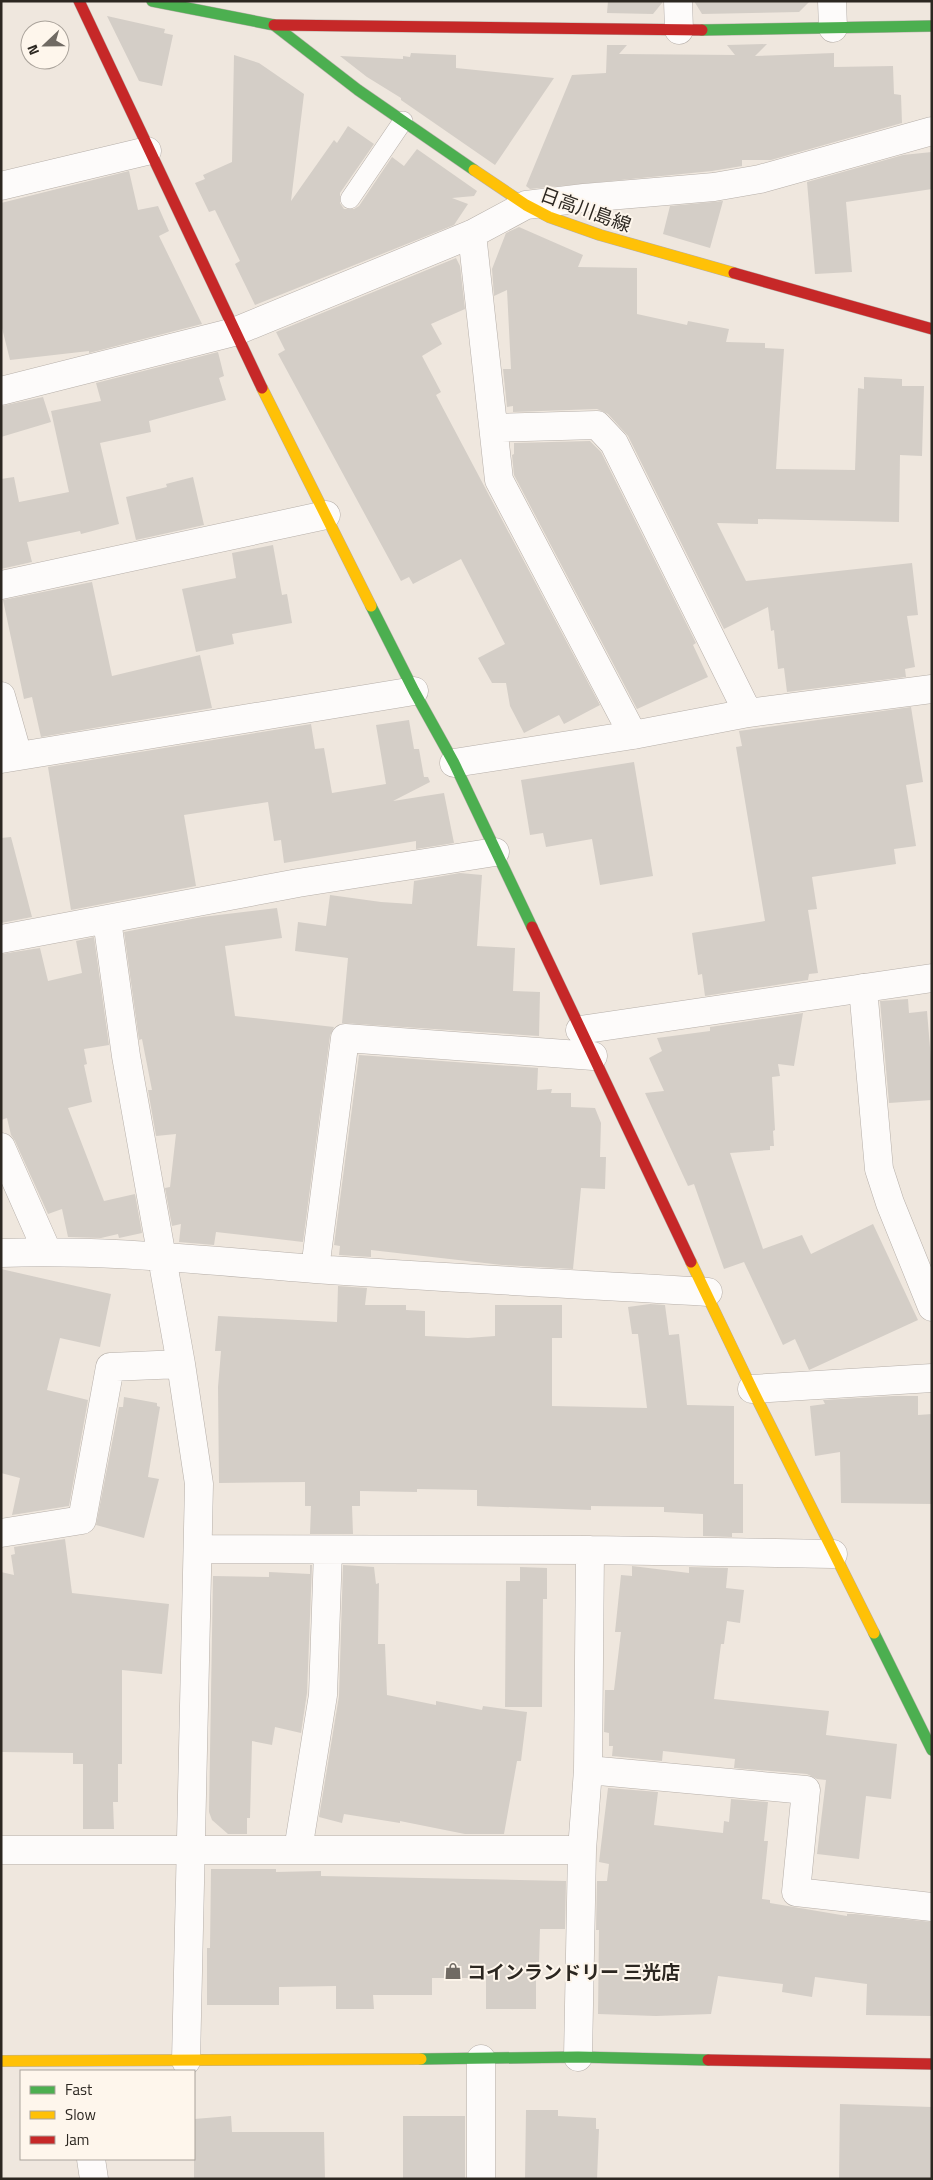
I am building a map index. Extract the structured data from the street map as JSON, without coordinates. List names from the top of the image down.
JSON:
{
  "streets": {
    "street": ["日高川島線"]
  },
  "places": {
    "shop": ["コインランドリー 三光店"]
  },
  "legend": ["Fast", "Slow", "Jam"],
  "north": "left"
}
